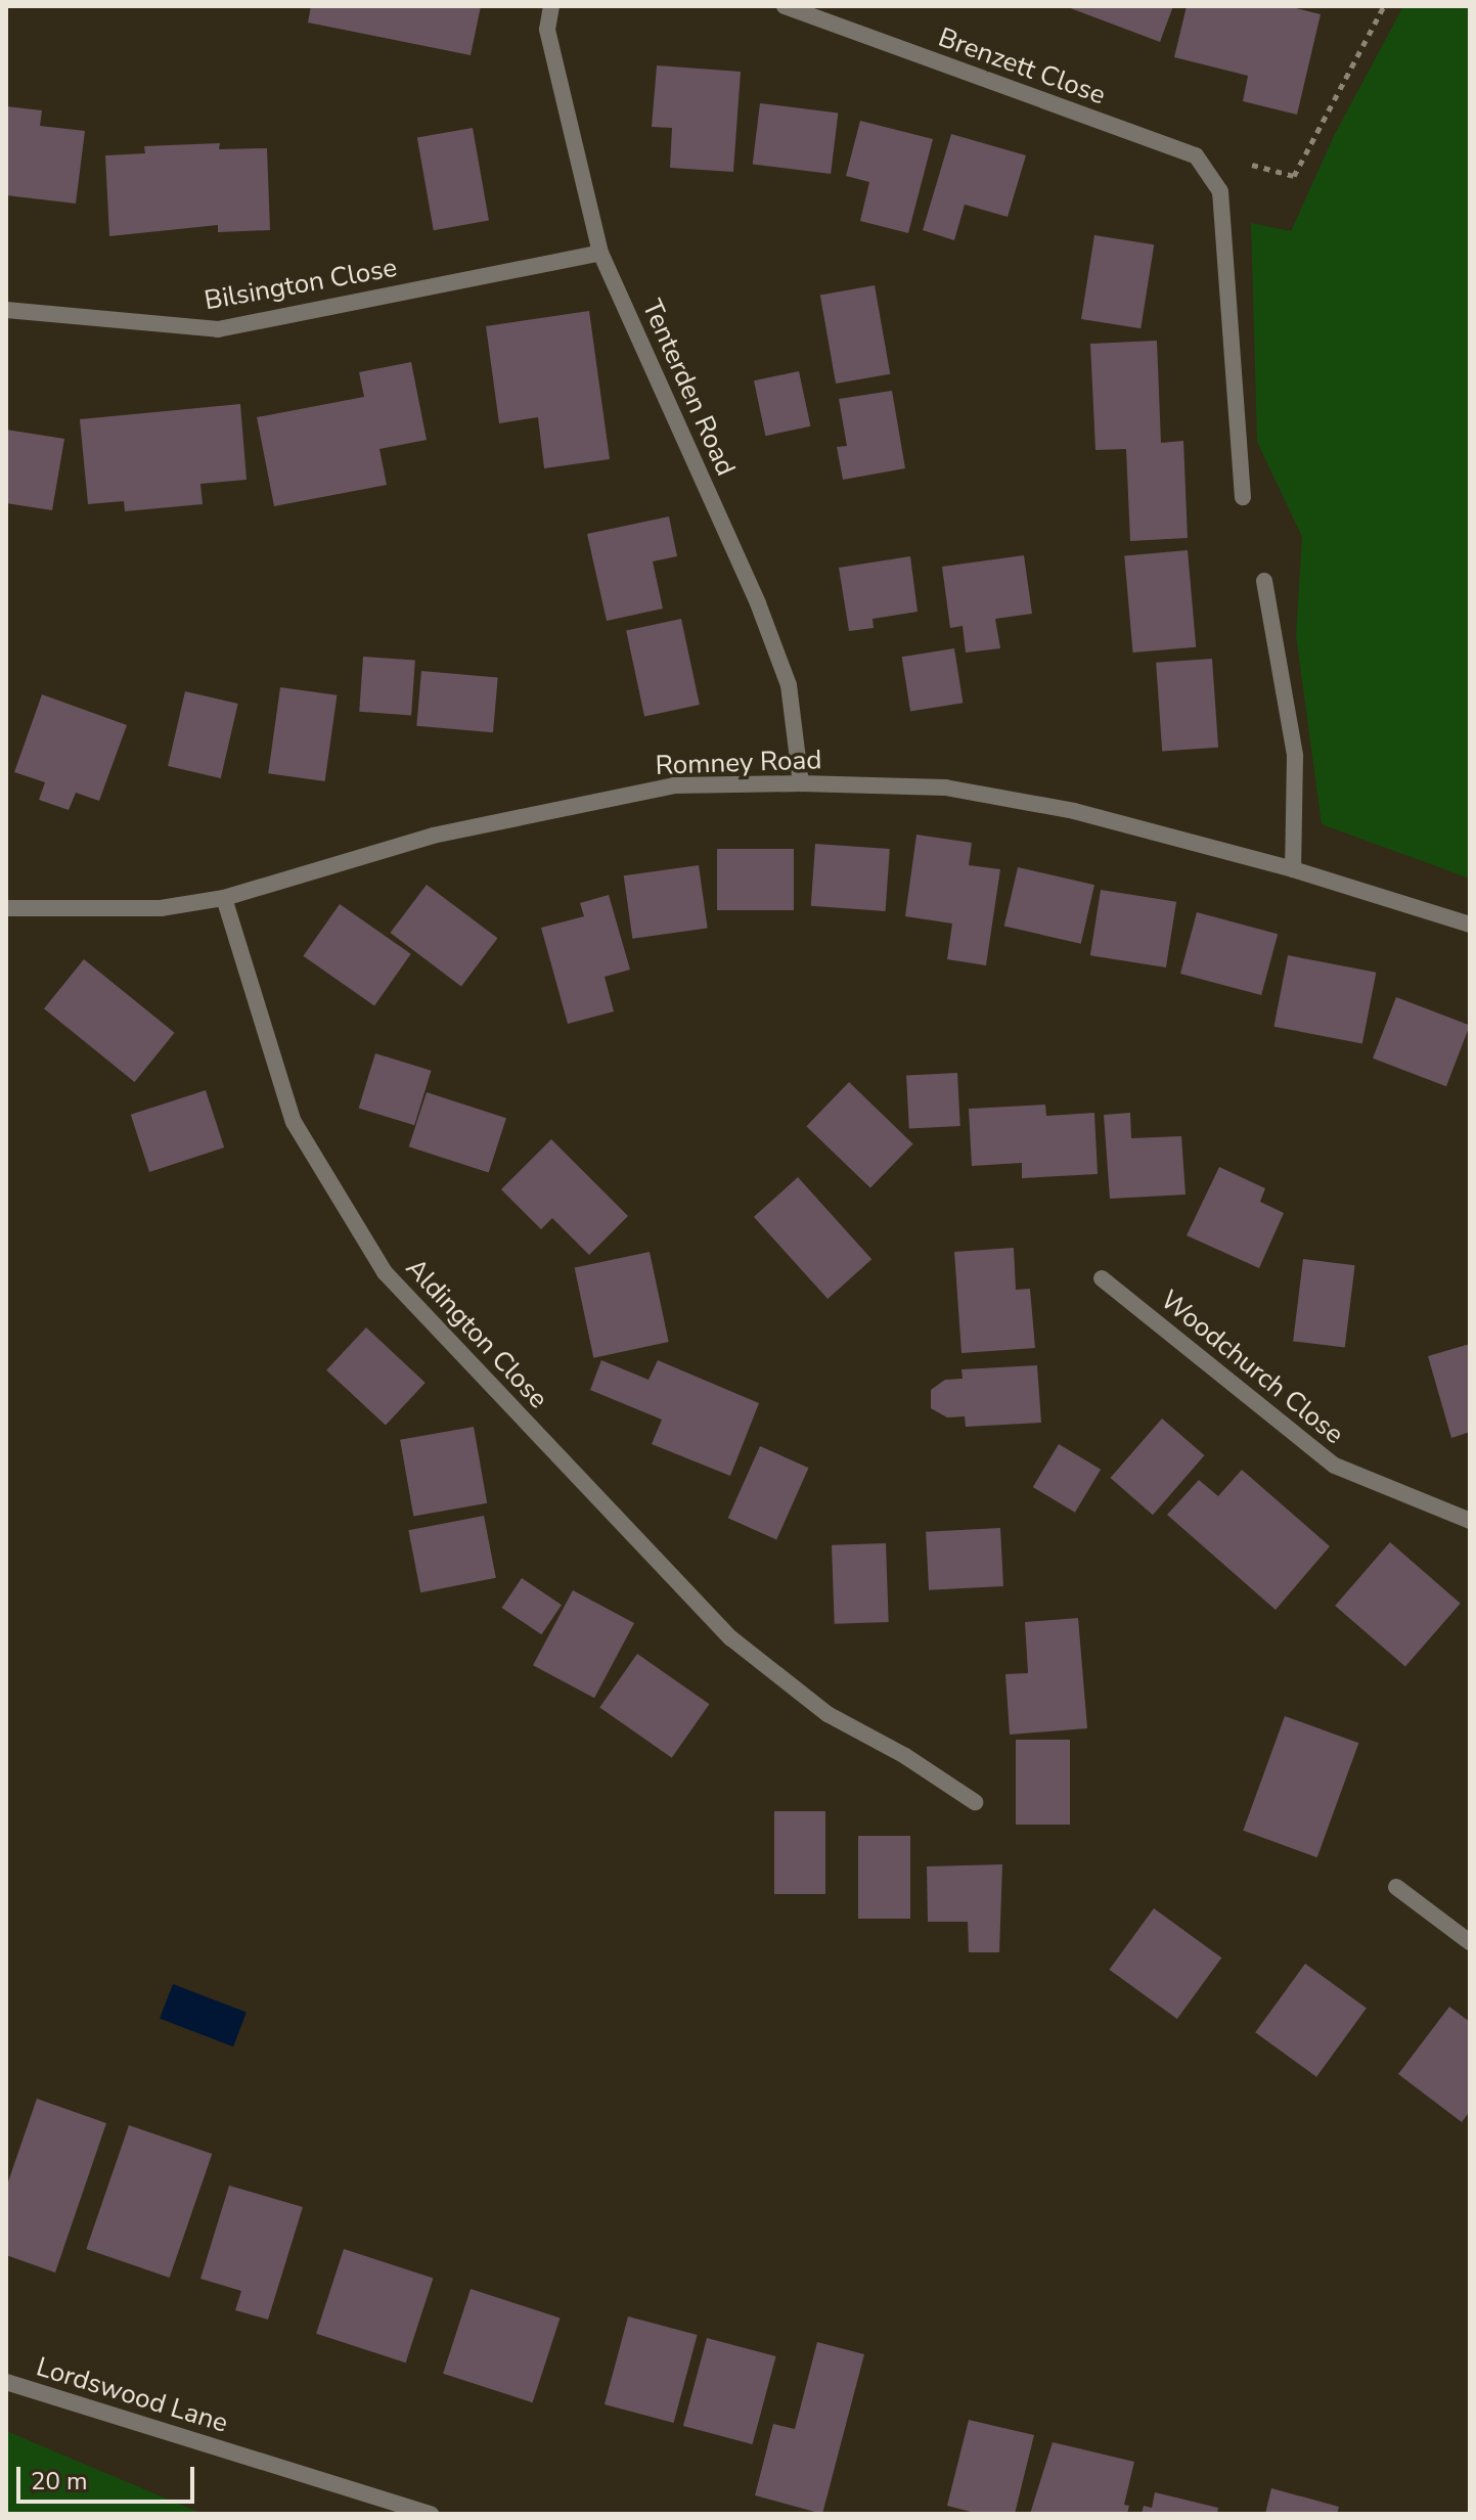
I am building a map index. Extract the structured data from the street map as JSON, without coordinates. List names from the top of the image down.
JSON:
{
  "streets": {
    "street": [
      "Brenzett Close",
      "Bilsington Close",
      "Tenterden Road",
      "Romney Road",
      "Aldington Close",
      "Woodchurch Close",
      "Lordswood Lane"
    ]
  },
  "crossings": [
    ["Bilsington Close", "Tenterden Road"],
    ["Tenterden Road", "Romney Road"],
    ["Romney Road", "Aldington Close"]
  ],
  "scale_bar": "20 m"
}
